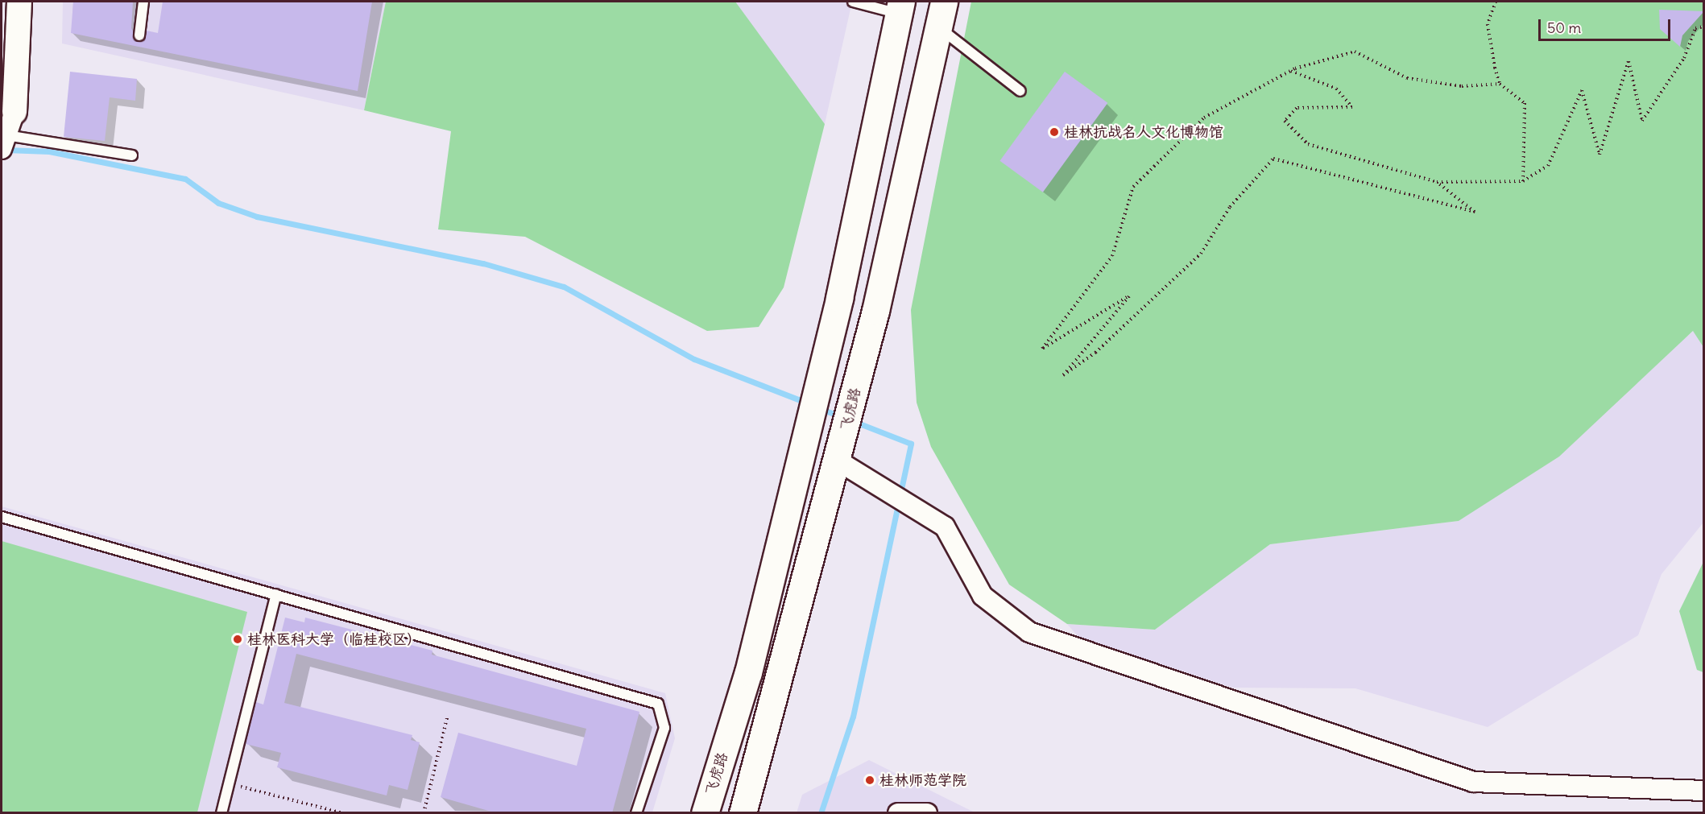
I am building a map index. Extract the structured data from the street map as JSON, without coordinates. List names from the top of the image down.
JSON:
{
  "streets": {
    "main road": ["飞虎路"]
  },
  "places": ["桂林抗战名人文化博物馆", "桂林医科大学（临桂校区）", "桂林师范学院"],
  "scale_bar": "50 m"
}
